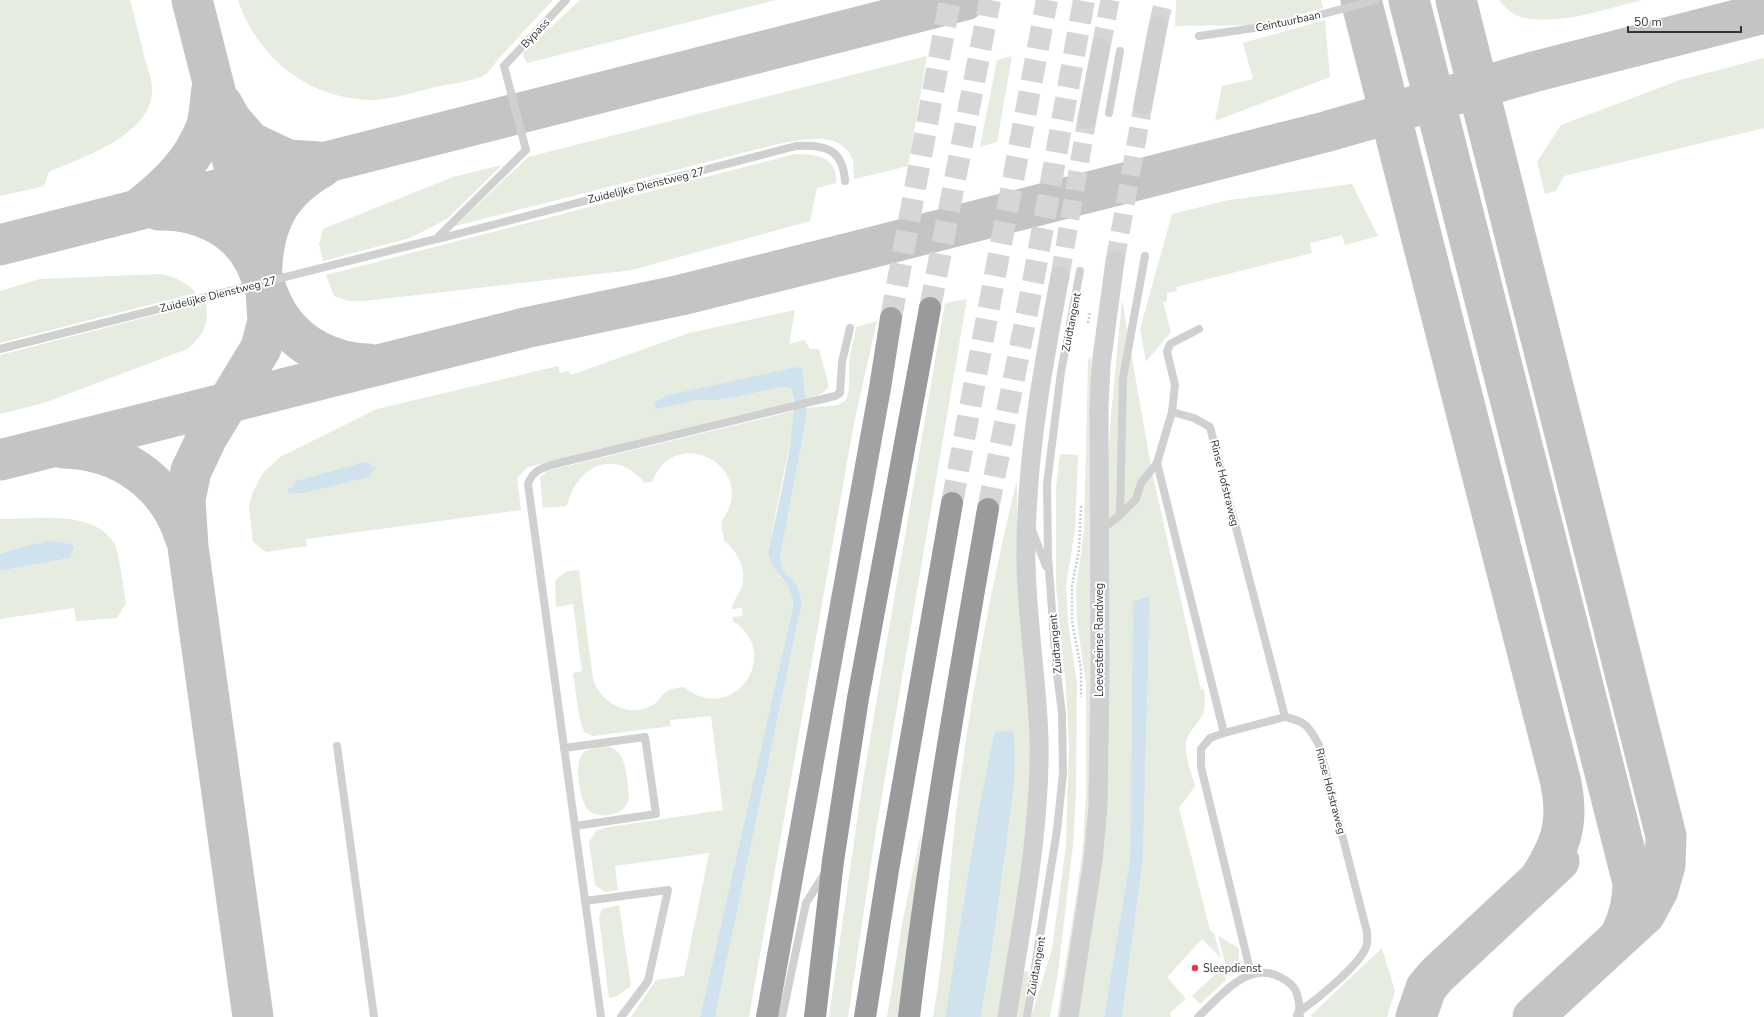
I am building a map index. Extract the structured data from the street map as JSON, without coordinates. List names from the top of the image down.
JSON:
{
  "streets": {
    "street": ["Loevesteinse Randweg"],
    "lane": [
      "Ceintuurbaan",
      "Bypass",
      "Zuidelijke Dienstweg 27",
      "Zuidtangent",
      "Rinse Hofstraweg"
    ]
  },
  "crossings": [
    ["Bypass", "Zuidelijke Dienstweg 27"]
  ],
  "places": ["Sleepdienst"],
  "scale_bar": "50 m"
}
